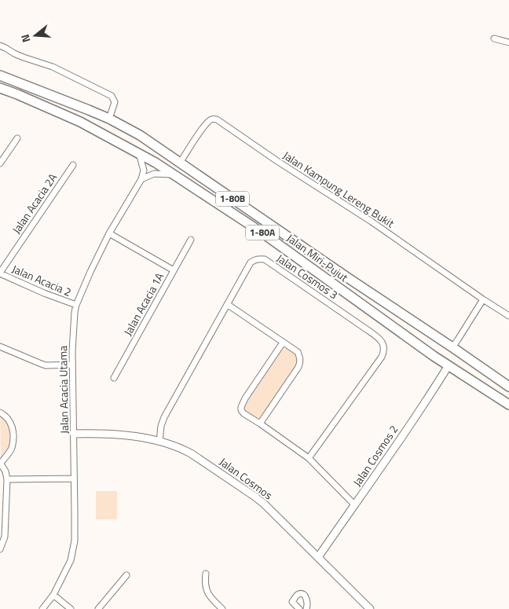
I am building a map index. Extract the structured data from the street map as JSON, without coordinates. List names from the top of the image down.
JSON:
{
  "streets": {
    "highway": ["1-80B", "1-80A", "Jalan Miri-Pujut"],
    "street": [
      "Jalan Kampung Lereng Bukit",
      "Jalan Acacia 2A",
      "Jalan Cosmos 3",
      "Jalan Acacia 2",
      "Jalan Acacia 1A",
      "Jalan Acacia Utama",
      "Jalan Cosmos 2",
      "Jalan Cosmos"
    ]
  },
  "crossings": [
    ["Jalan Kampung Lereng Bukit", "Jalan Miri-Pujut"],
    ["Jalan Acacia 2A", "Jalan Acacia 2"],
    ["Jalan Miri-Pujut", "Jalan Cosmos 2"],
    ["Jalan Cosmos 3", "Jalan Cosmos"],
    ["Jalan Acacia 2", "Jalan Acacia Utama"],
    ["Jalan Acacia Utama", "Jalan Cosmos"],
    ["Jalan Cosmos 2", "Jalan Cosmos"]
  ],
  "north": "left"
}
